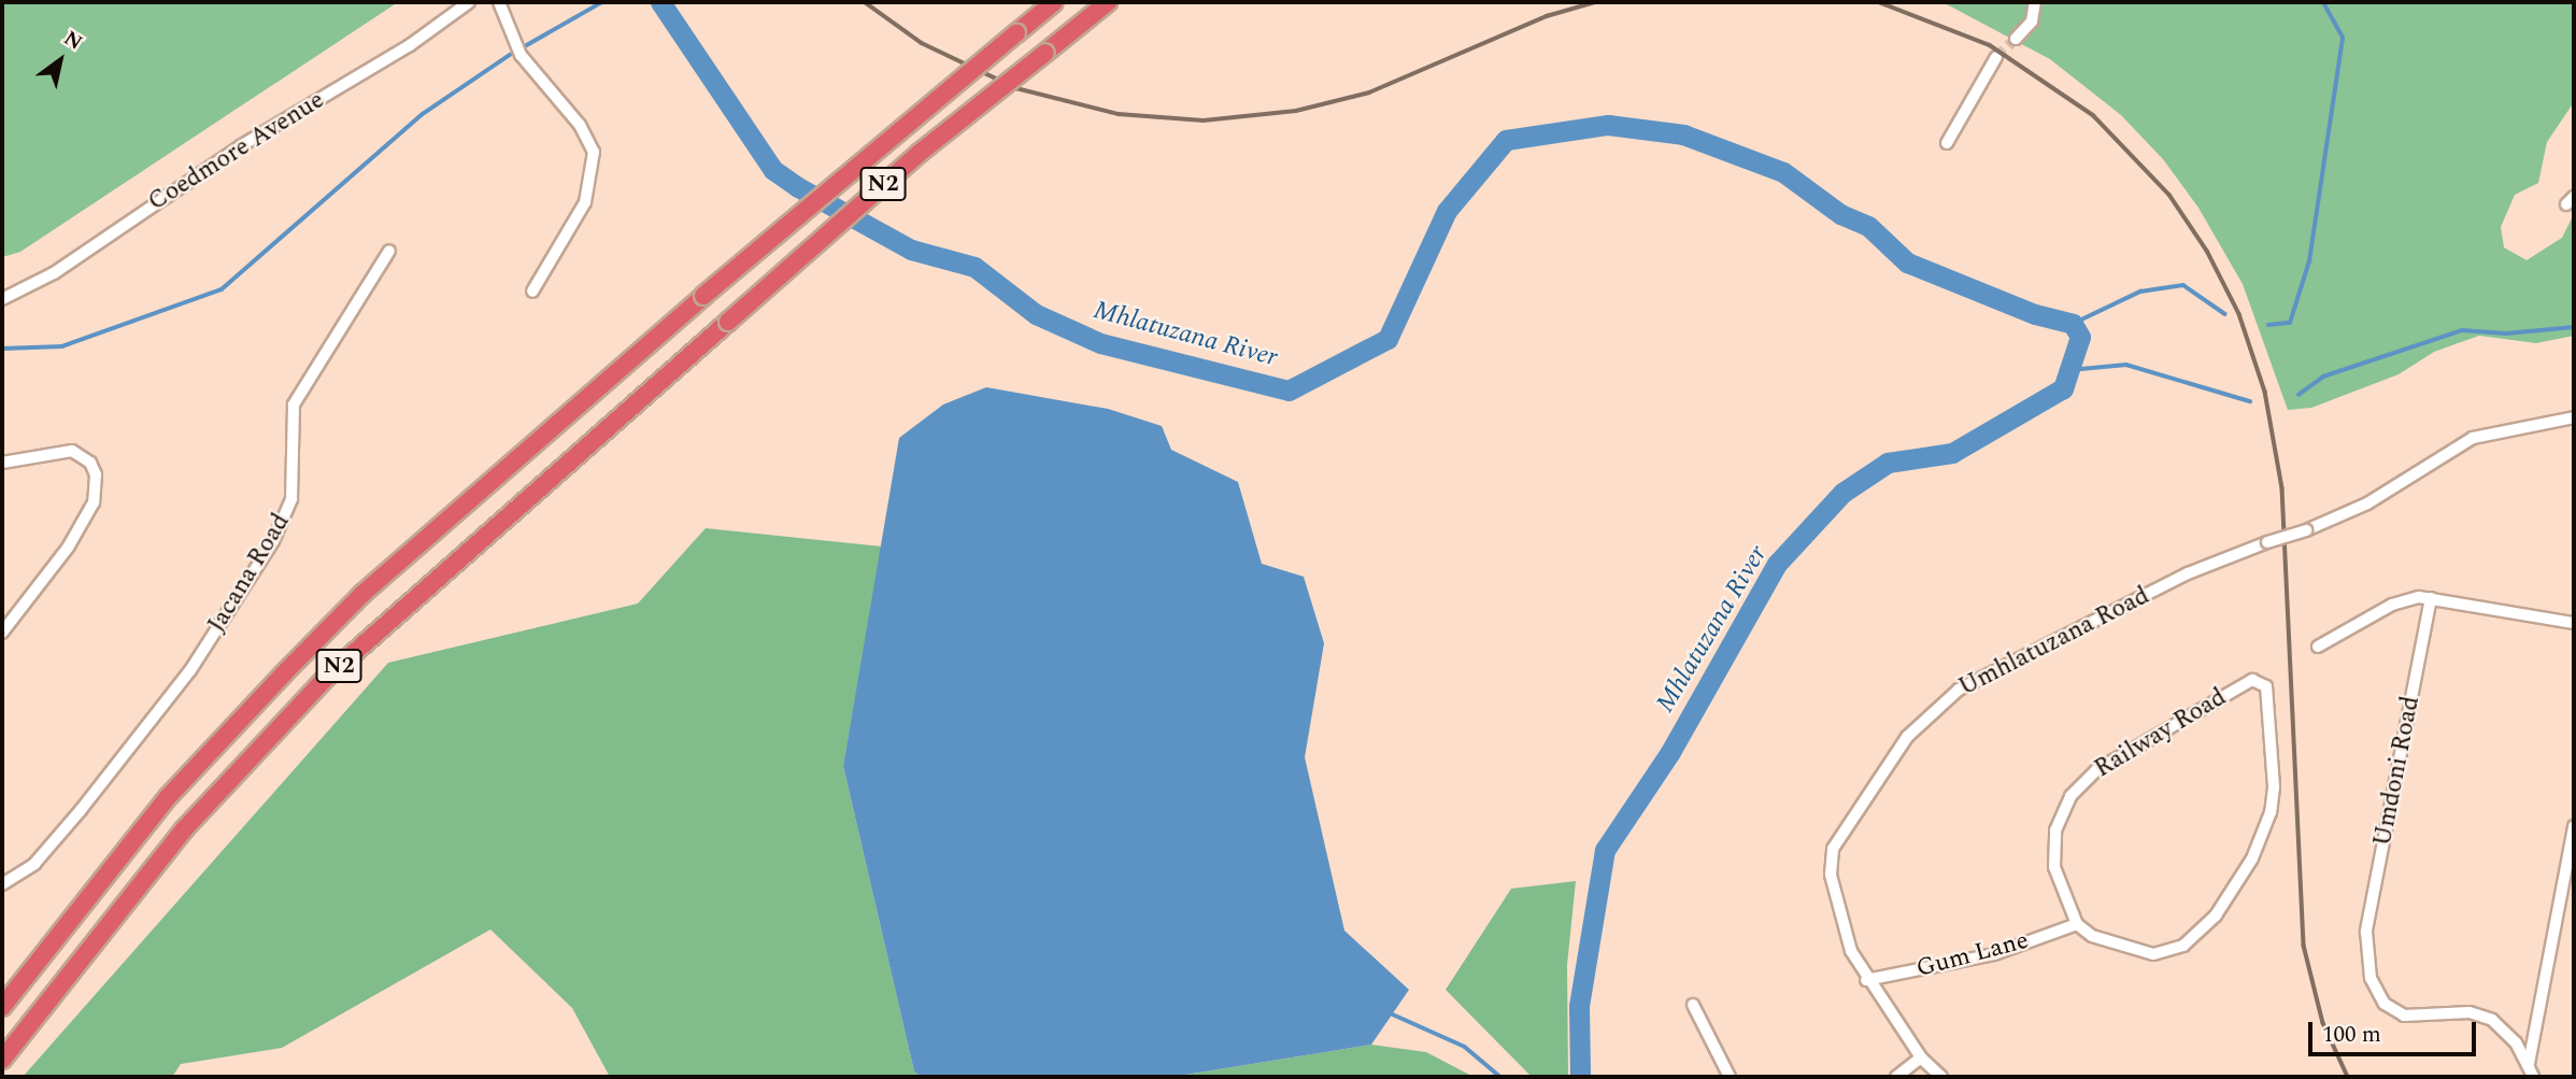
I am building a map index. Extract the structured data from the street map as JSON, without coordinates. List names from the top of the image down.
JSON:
{
  "streets": {
    "highway": ["N2"],
    "street": [
      "Coedmore Avenue",
      "Jacana Road",
      "Umhlatuzana Road",
      "Railway Road",
      "Umdoni Road",
      "Gum Lane"
    ]
  },
  "crossings": [
    ["Umhlatuzana Road", "Gum Lane"],
    ["Railway Road", "Gum Lane"]
  ],
  "water": ["Mhlatuzana River"],
  "scale_bar": "100 m",
  "north": "top right"
}
